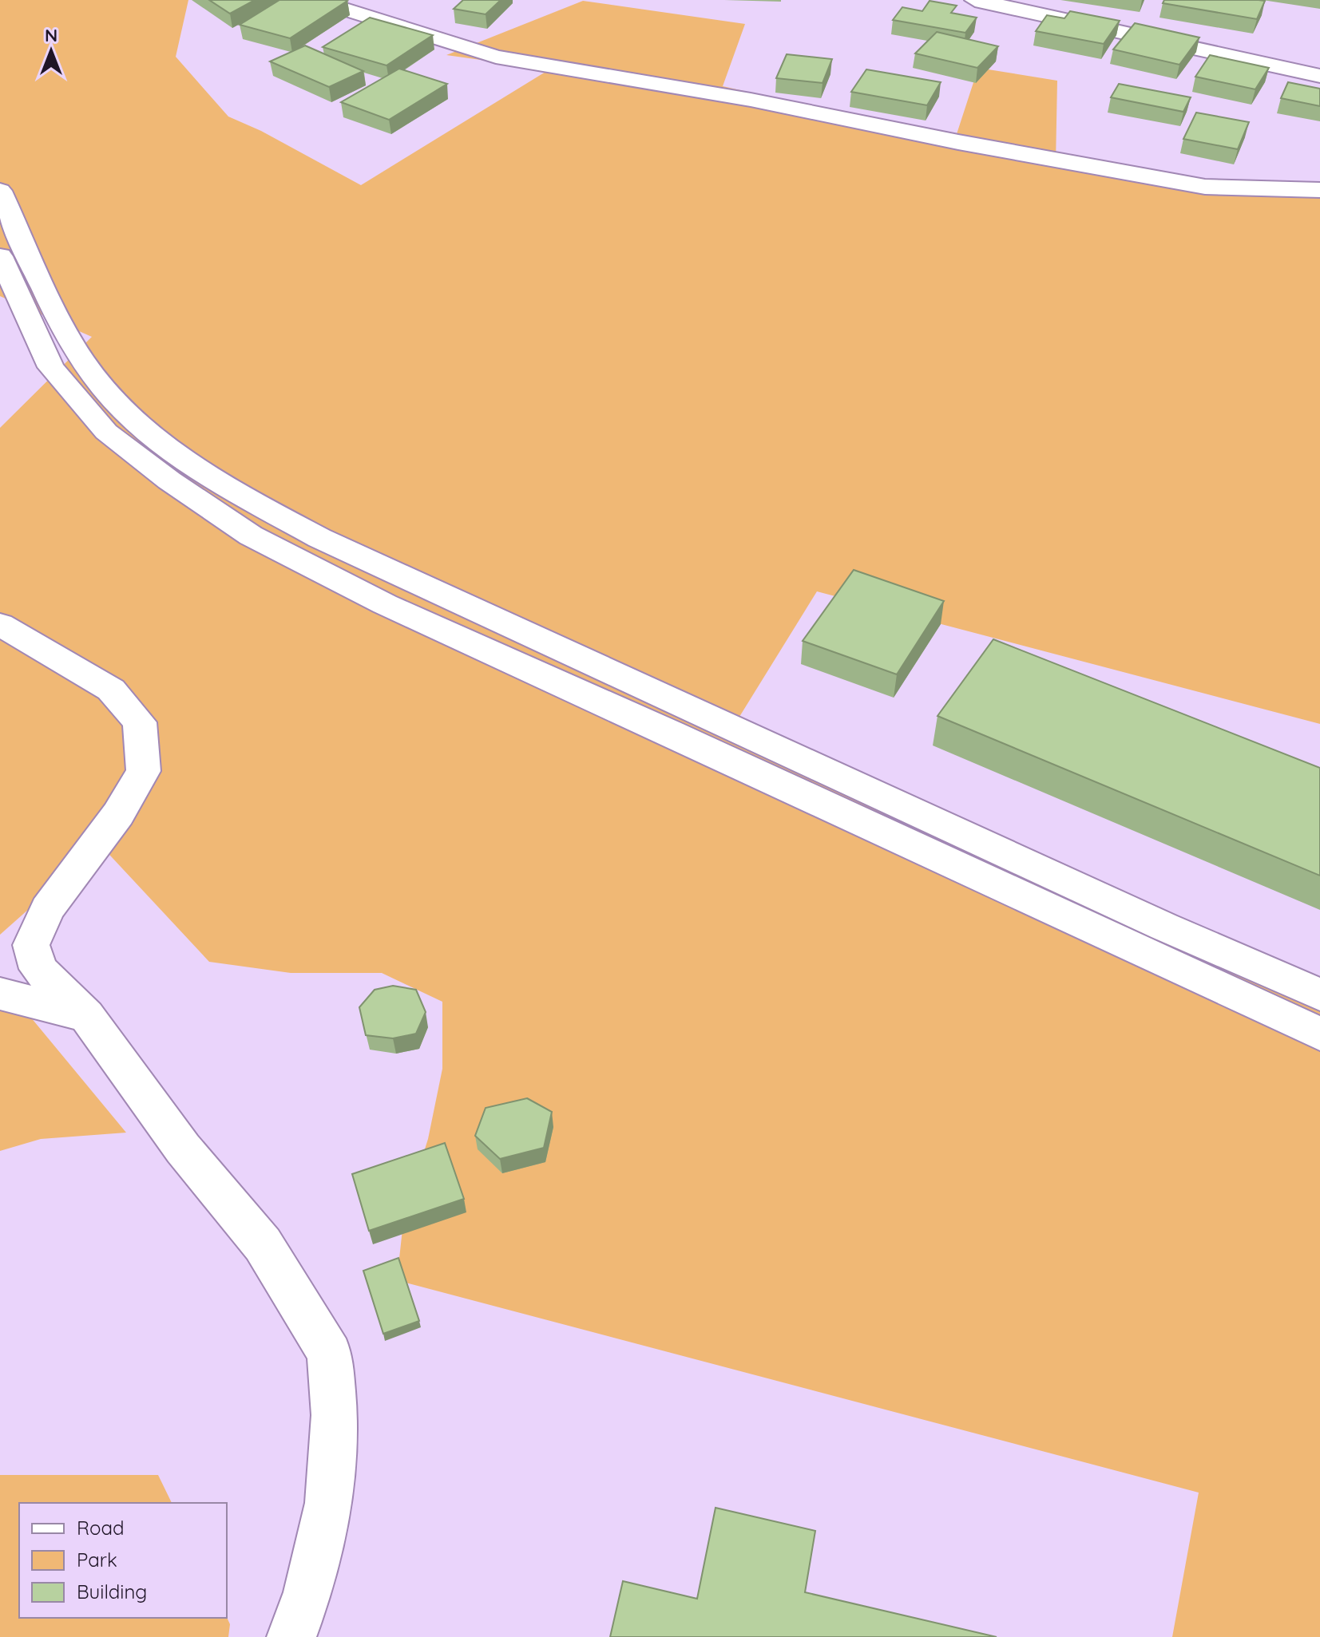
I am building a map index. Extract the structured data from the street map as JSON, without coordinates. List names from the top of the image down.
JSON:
{
  "legend": ["Road", "Park", "Building"],
  "north": "top"
}
